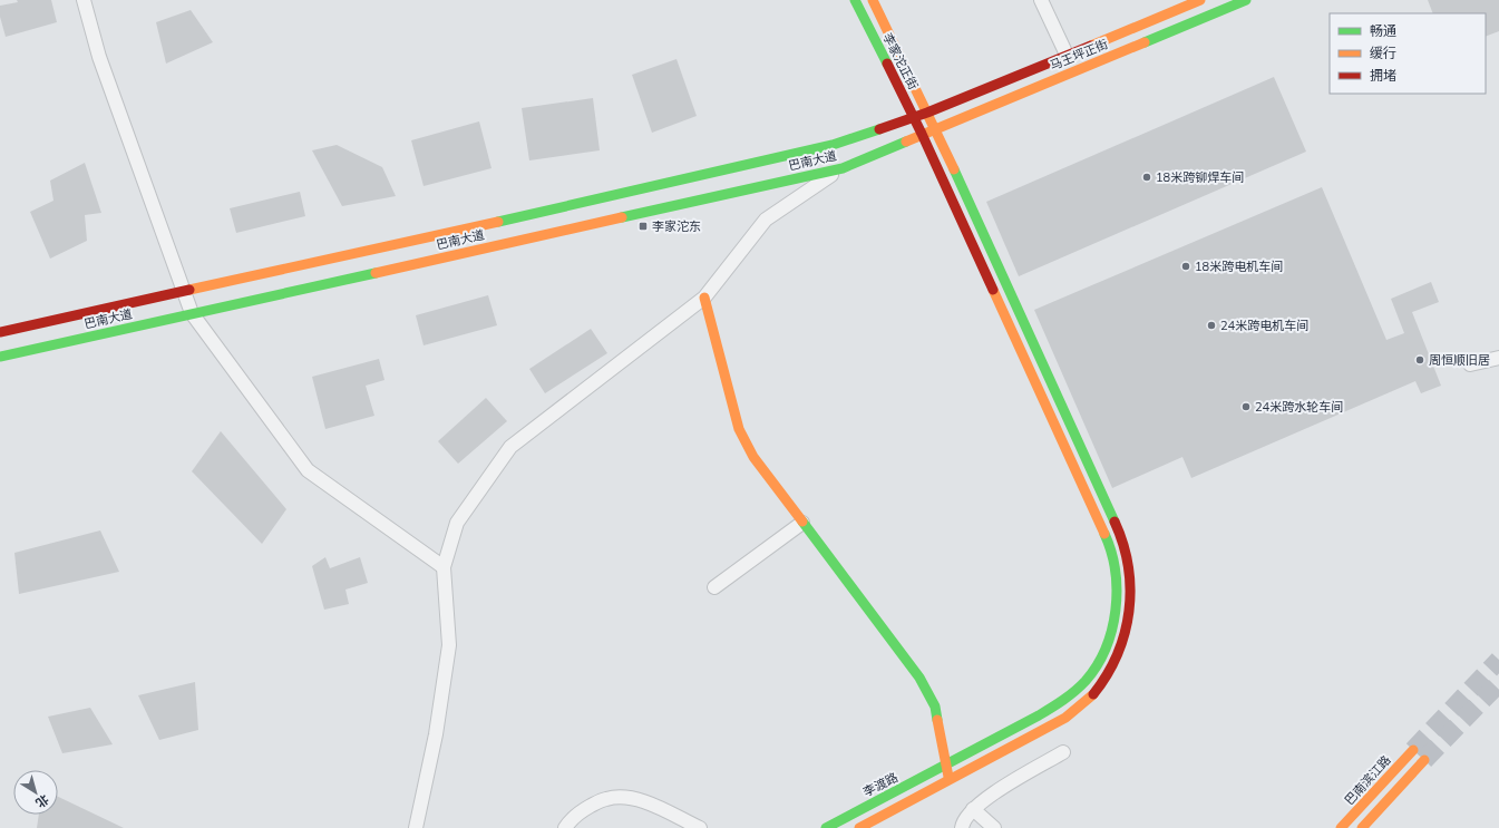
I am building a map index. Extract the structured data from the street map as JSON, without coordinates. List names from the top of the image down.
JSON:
{
  "streets": {
    "main road": [
      "马王坪正街",
      "李家沱正街",
      "巴南大道",
      "巴南滨江路",
      "李渡路"
    ]
  },
  "crossings": [
    ["马王坪正街", "李家沱正街"],
    ["马王坪正街", "巴南大道"],
    ["马王坪正街", "李渡路"],
    ["李家沱正街", "巴南大道"],
    ["李家沱正街", "李渡路"],
    ["巴南大道", "李渡路"]
  ],
  "places": {
    "other": [
      "18米跨铆焊车间",
      "18米跨电机车间",
      "24米跨电机车间",
      "周恒顺旧居",
      "24米跨水轮车间"
    ],
    "transit": ["李家沱东"]
  },
  "legend": ["畅通", "缓行", "拥堵"],
  "north": "bottom right"
}
